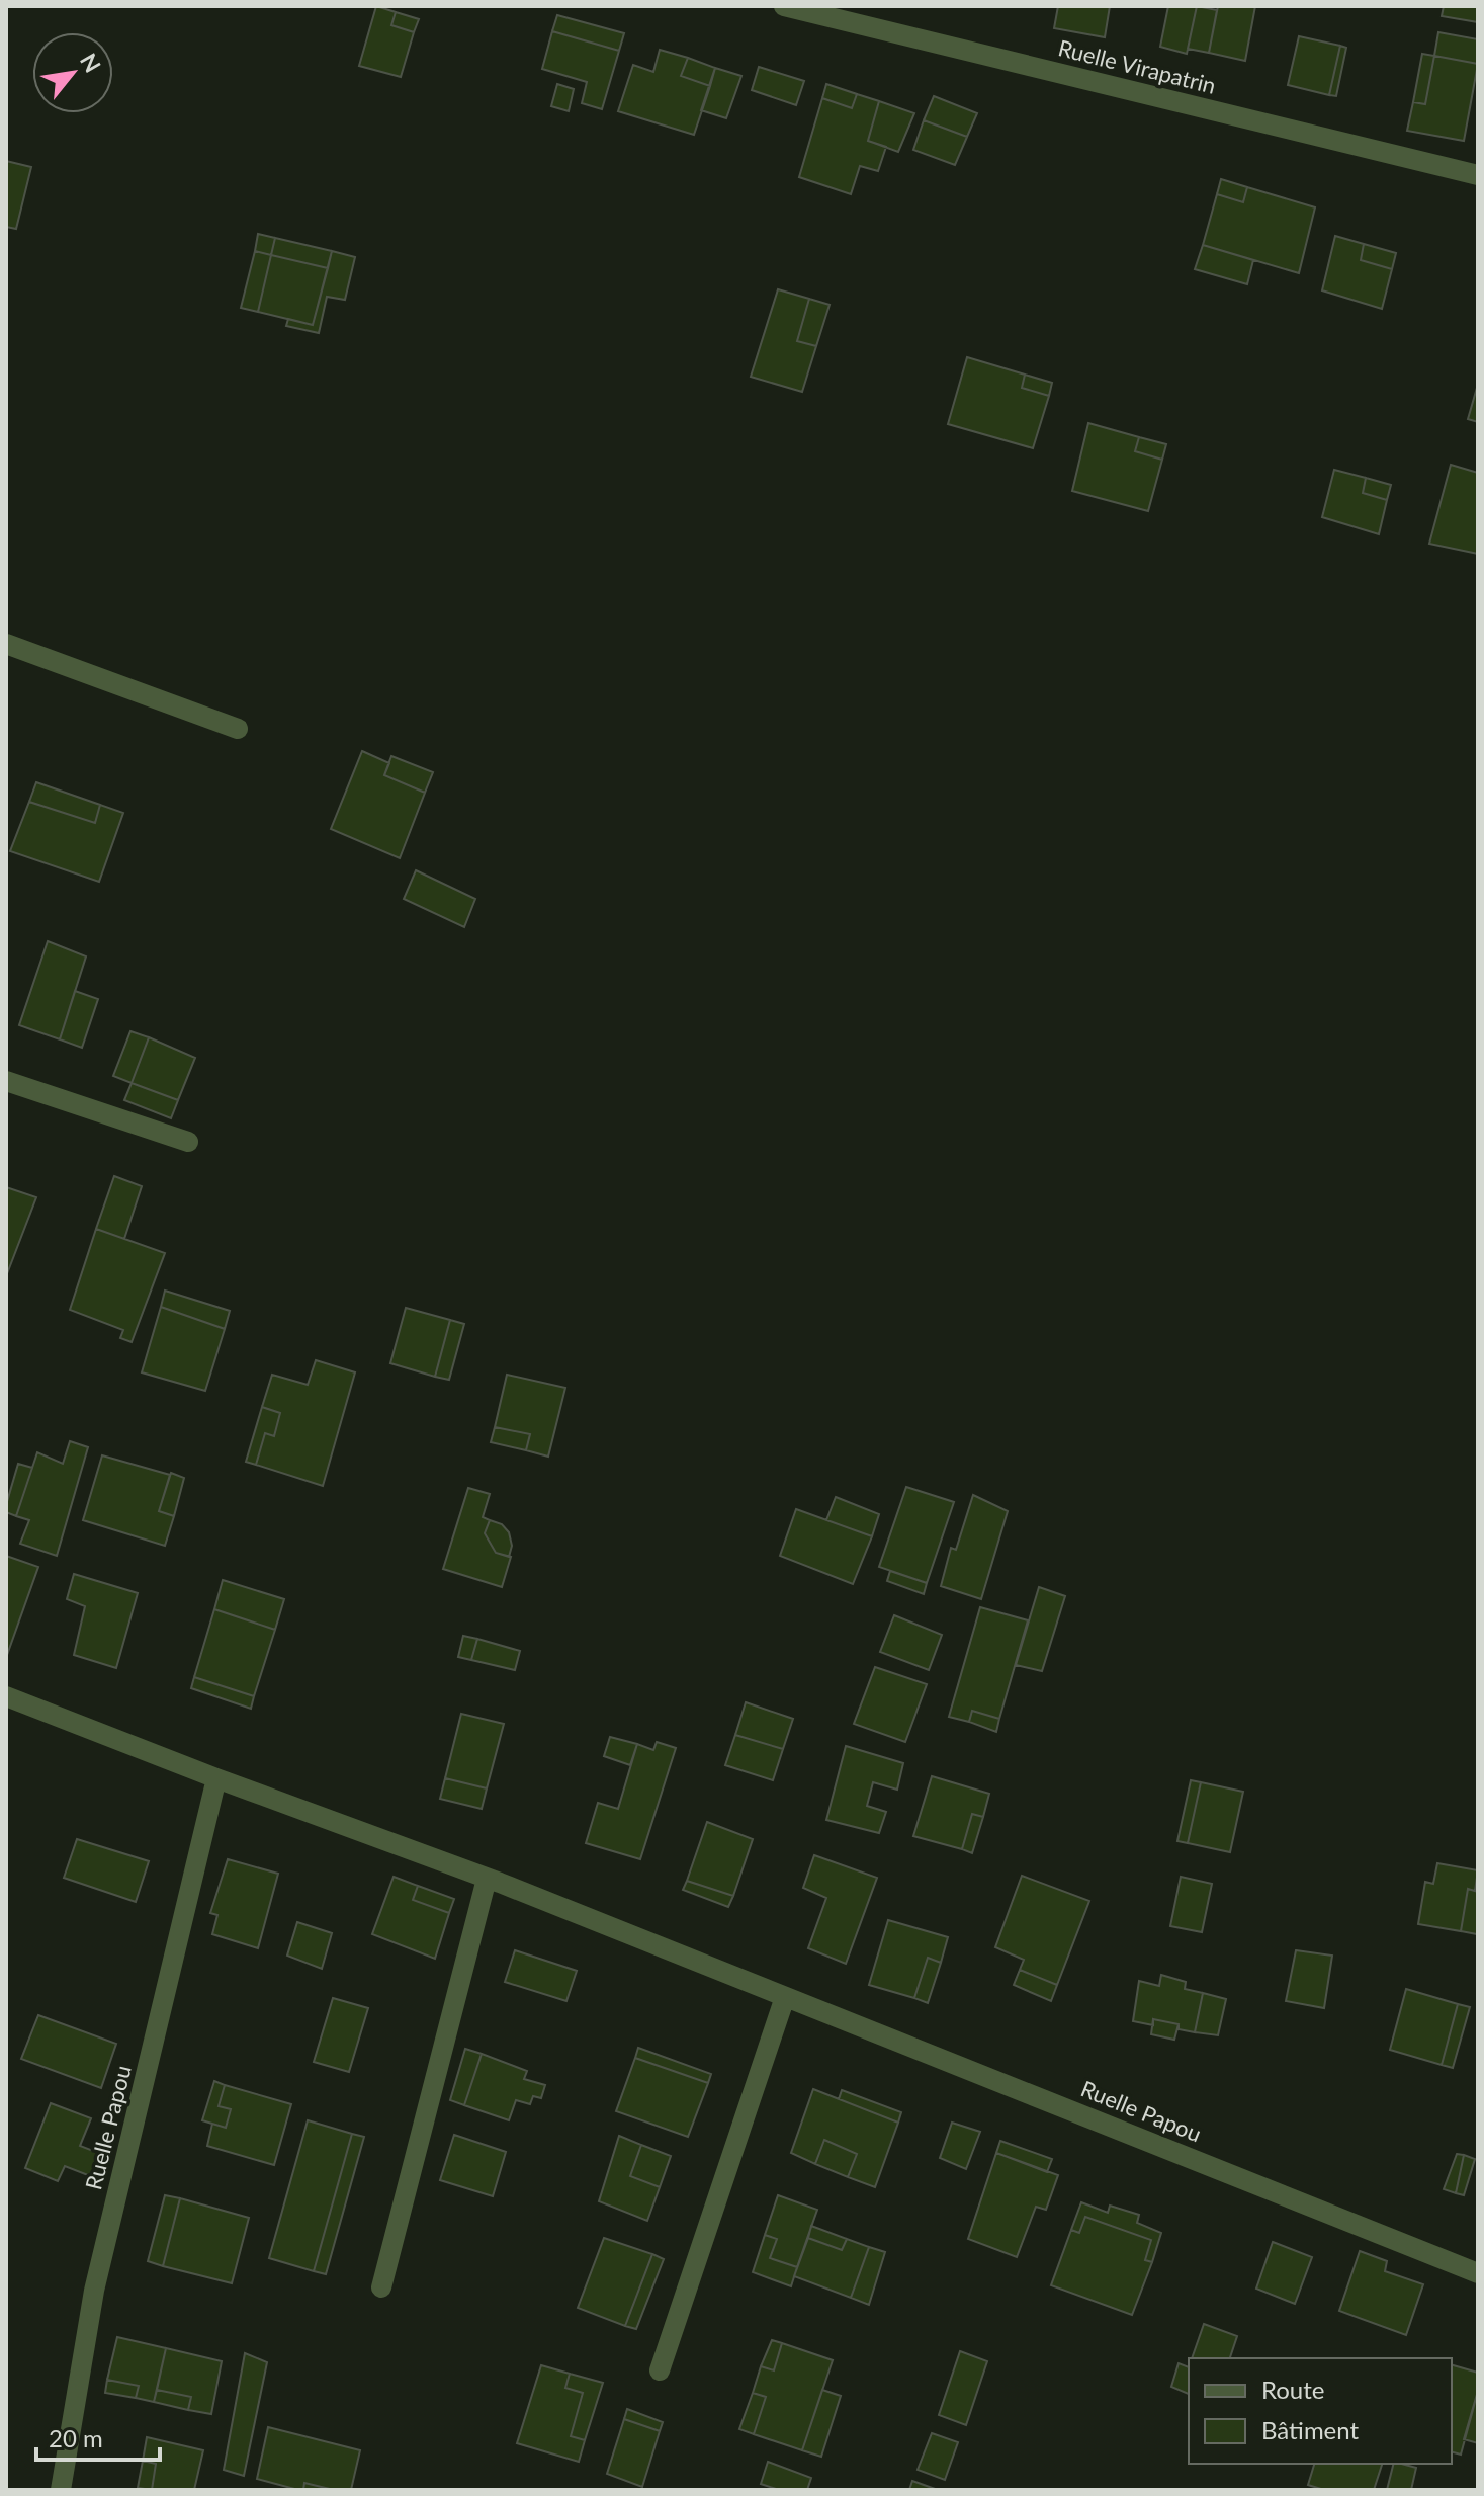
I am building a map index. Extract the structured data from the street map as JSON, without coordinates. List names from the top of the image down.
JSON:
{
  "streets": {
    "street": ["Ruelle Virapatrin", "Ruelle Papou"]
  },
  "legend": ["Route", "Bâtiment"],
  "scale_bar": "20 m",
  "north": "top right"
}
